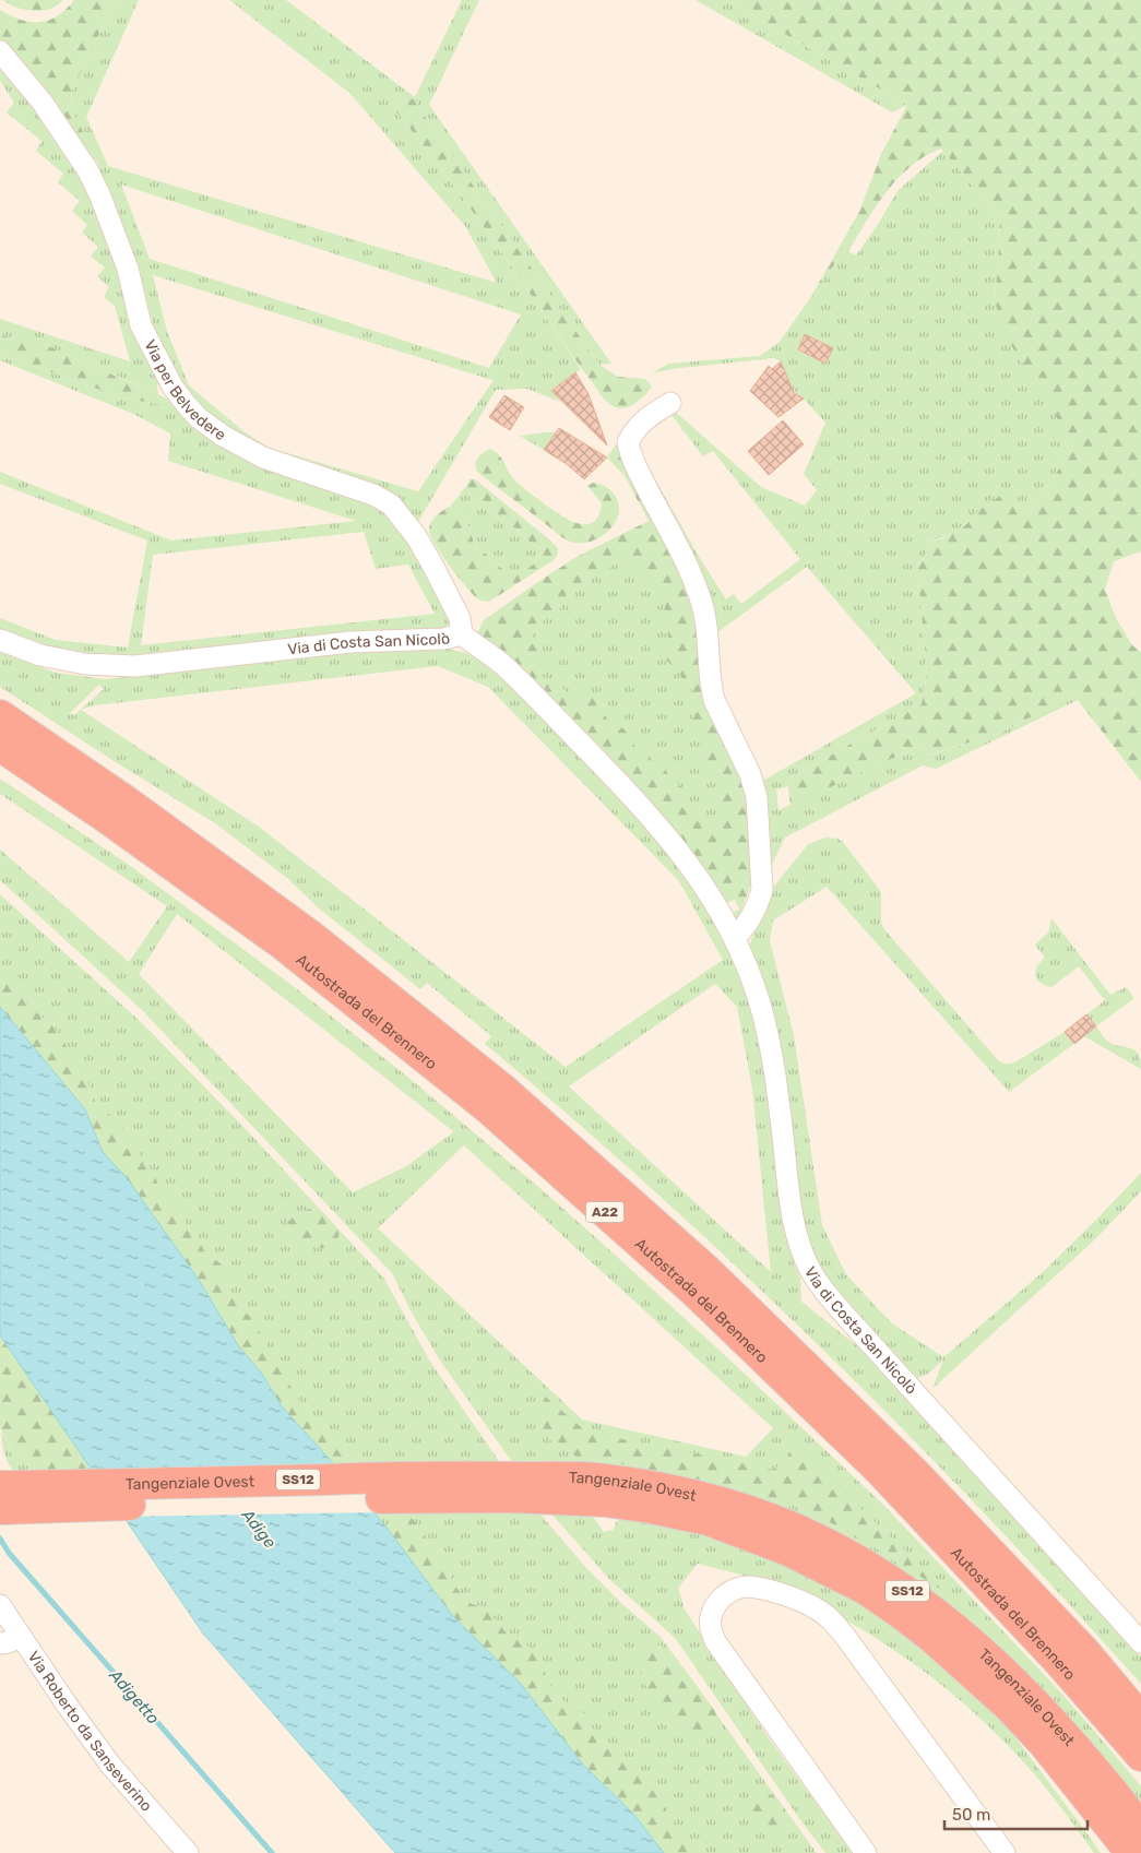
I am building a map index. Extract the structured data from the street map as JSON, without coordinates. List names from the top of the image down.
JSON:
{
  "streets": {
    "highway": [
      "Autostrada del Brennero",
      "A22",
      "SS12",
      "Tangenziale Ovest"
    ],
    "street": ["Via per Belvedere", "Via di Costa San Nicolò", "Via Roberto da Sanseverino"]
  },
  "crossings": [
    ["Via per Belvedere", "Via di Costa San Nicolò"]
  ],
  "water": ["Adige", "Adigetto"],
  "scale_bar": "50 m"
}
